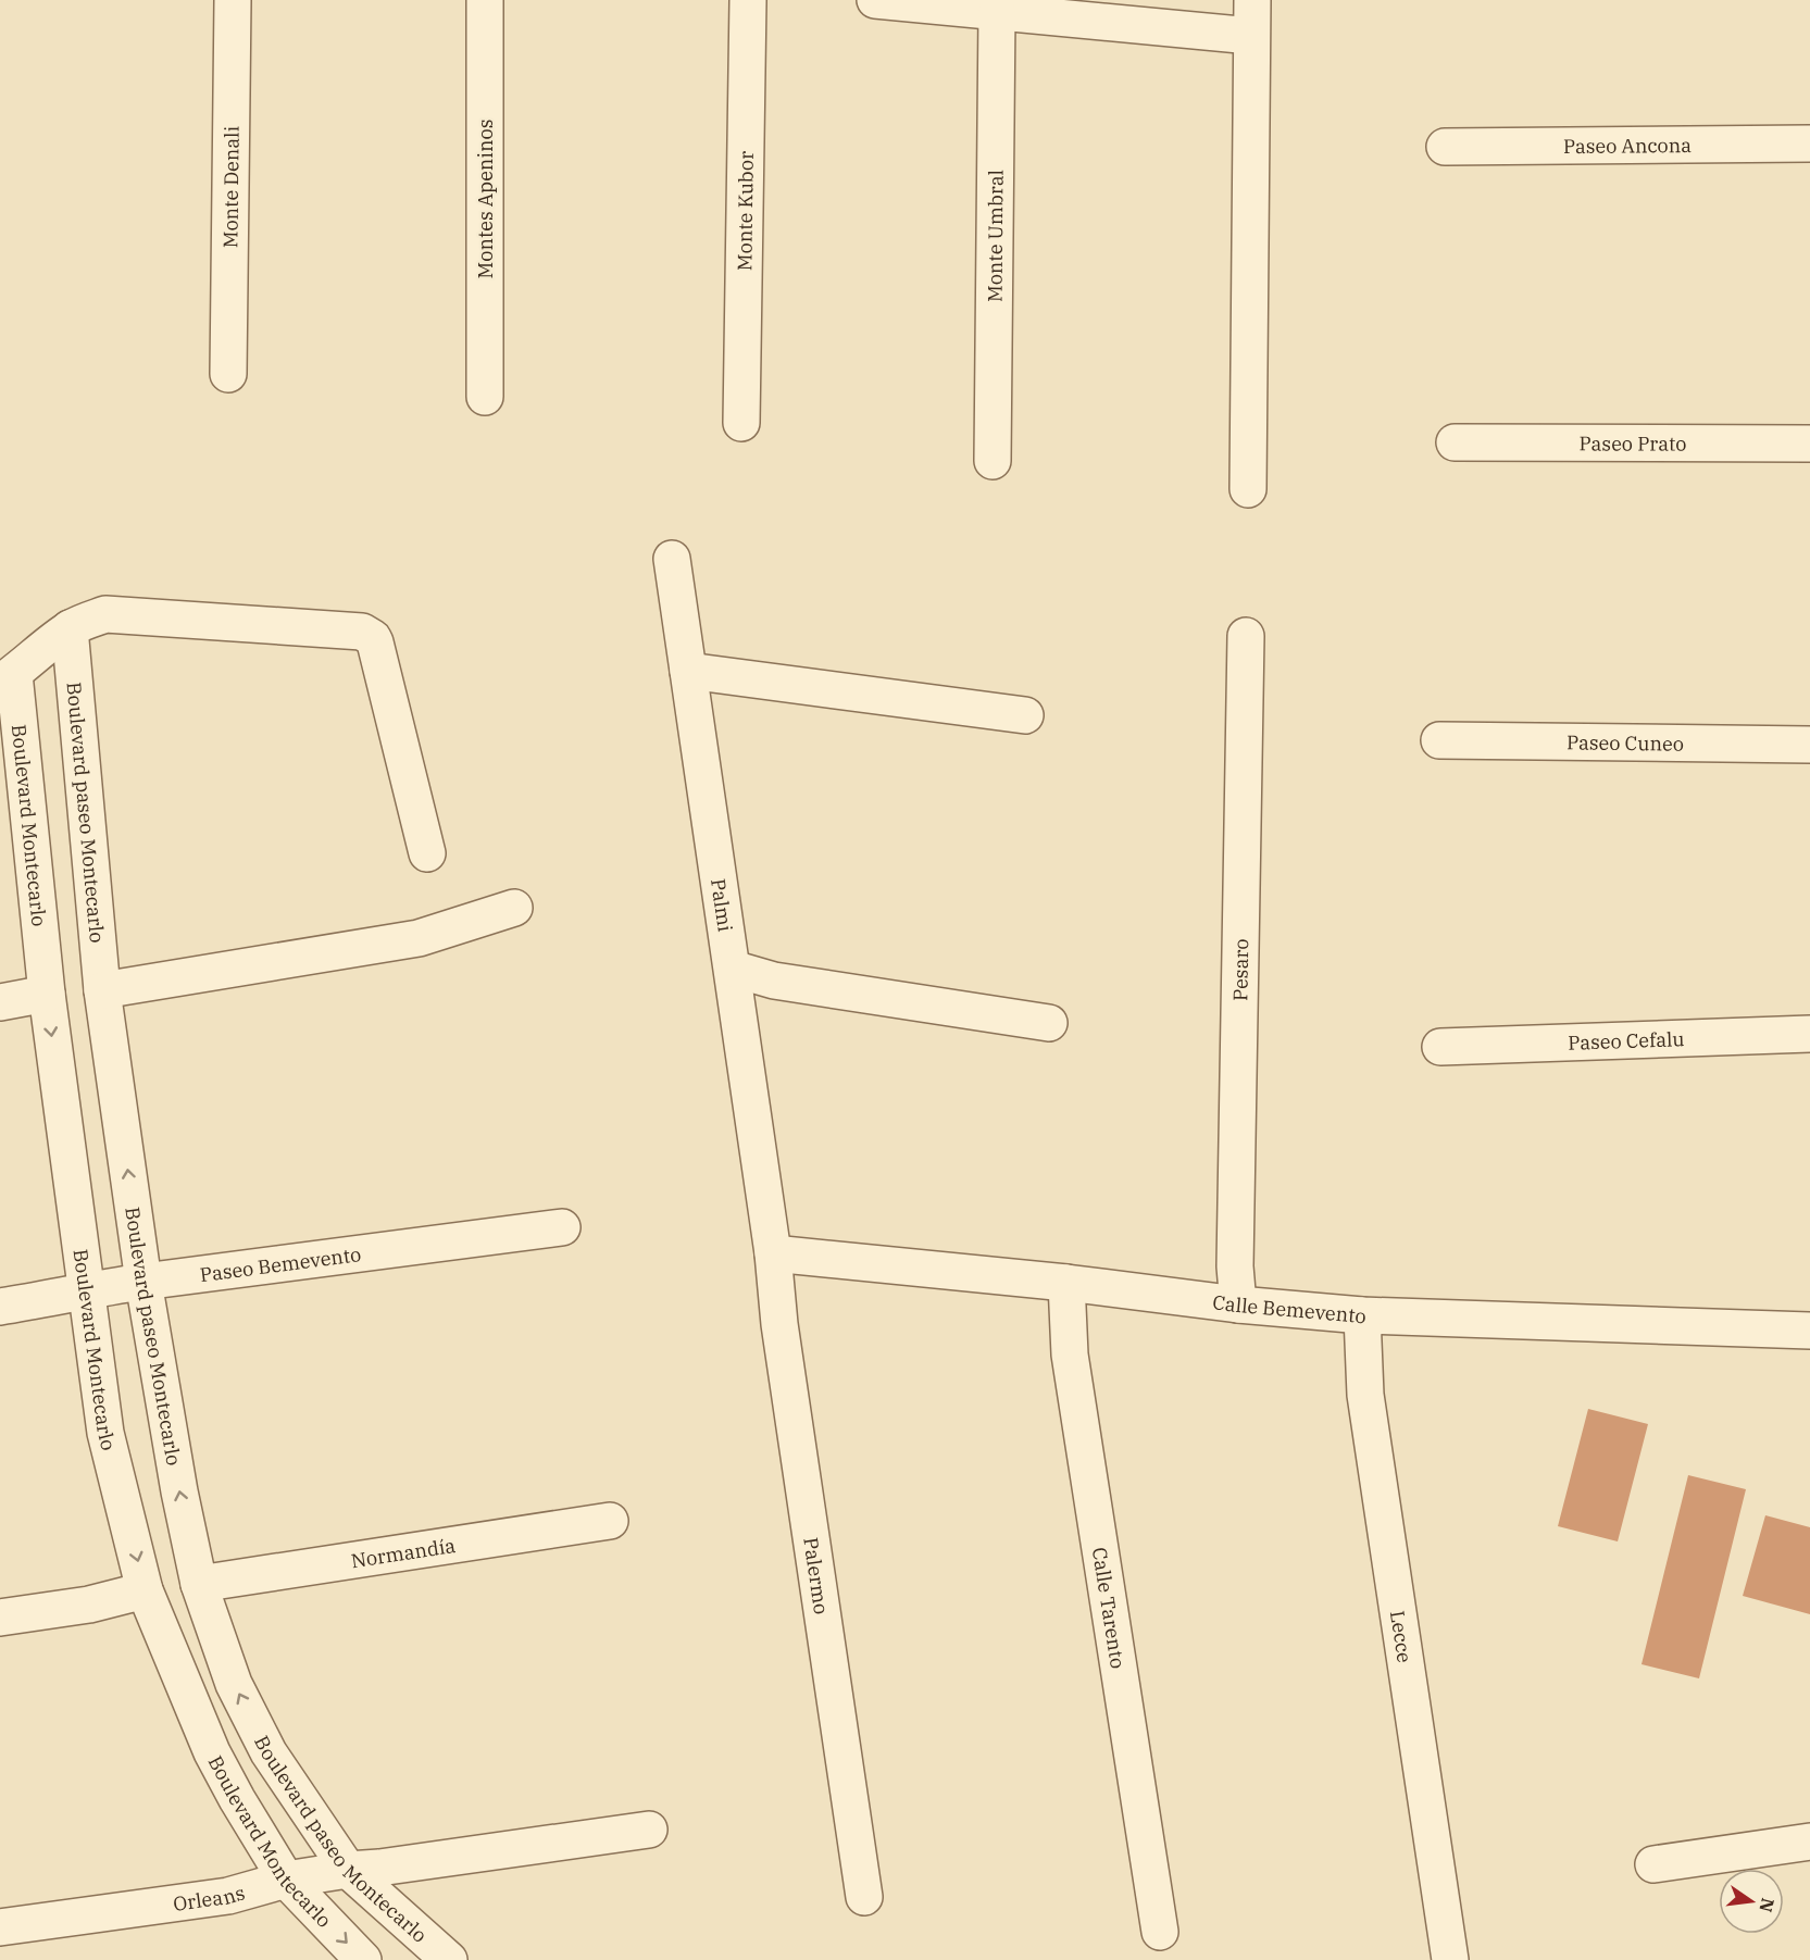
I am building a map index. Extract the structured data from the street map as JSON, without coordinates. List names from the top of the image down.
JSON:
{
  "streets": {
    "street": [
      "Paseo Ancona",
      "Monte Denali",
      "Montes Apeninos",
      "Monte Kubor",
      "Monte Umbral",
      "Paseo Prato",
      "Paseo Cuneo",
      "Boulevard paseo Montecarlo",
      "Boulevard Montecarlo",
      "Palmi",
      "Pesaro",
      "Paseo Cefalu",
      "Paseo Bemevento",
      "Calle Bemevento",
      "Normandía",
      "Palermo",
      "Calle Tarento",
      "Lecce",
      "Orleans"
    ]
  },
  "crossings": [
    ["Boulevard paseo Montecarlo", "Paseo Bemevento"],
    ["Boulevard paseo Montecarlo", "Normandía"],
    ["Boulevard paseo Montecarlo", "Orleans"],
    ["Boulevard Montecarlo", "Paseo Bemevento"],
    ["Boulevard Montecarlo", "Orleans"],
    ["Palmi", "Calle Bemevento"],
    ["Palmi", "Palermo"],
    ["Pesaro", "Calle Bemevento"],
    ["Calle Bemevento", "Palermo"],
    ["Calle Bemevento", "Calle Tarento"],
    ["Calle Bemevento", "Lecce"]
  ],
  "one_way": ["Boulevard paseo Montecarlo", "Boulevard Montecarlo"],
  "north": "right"
}
